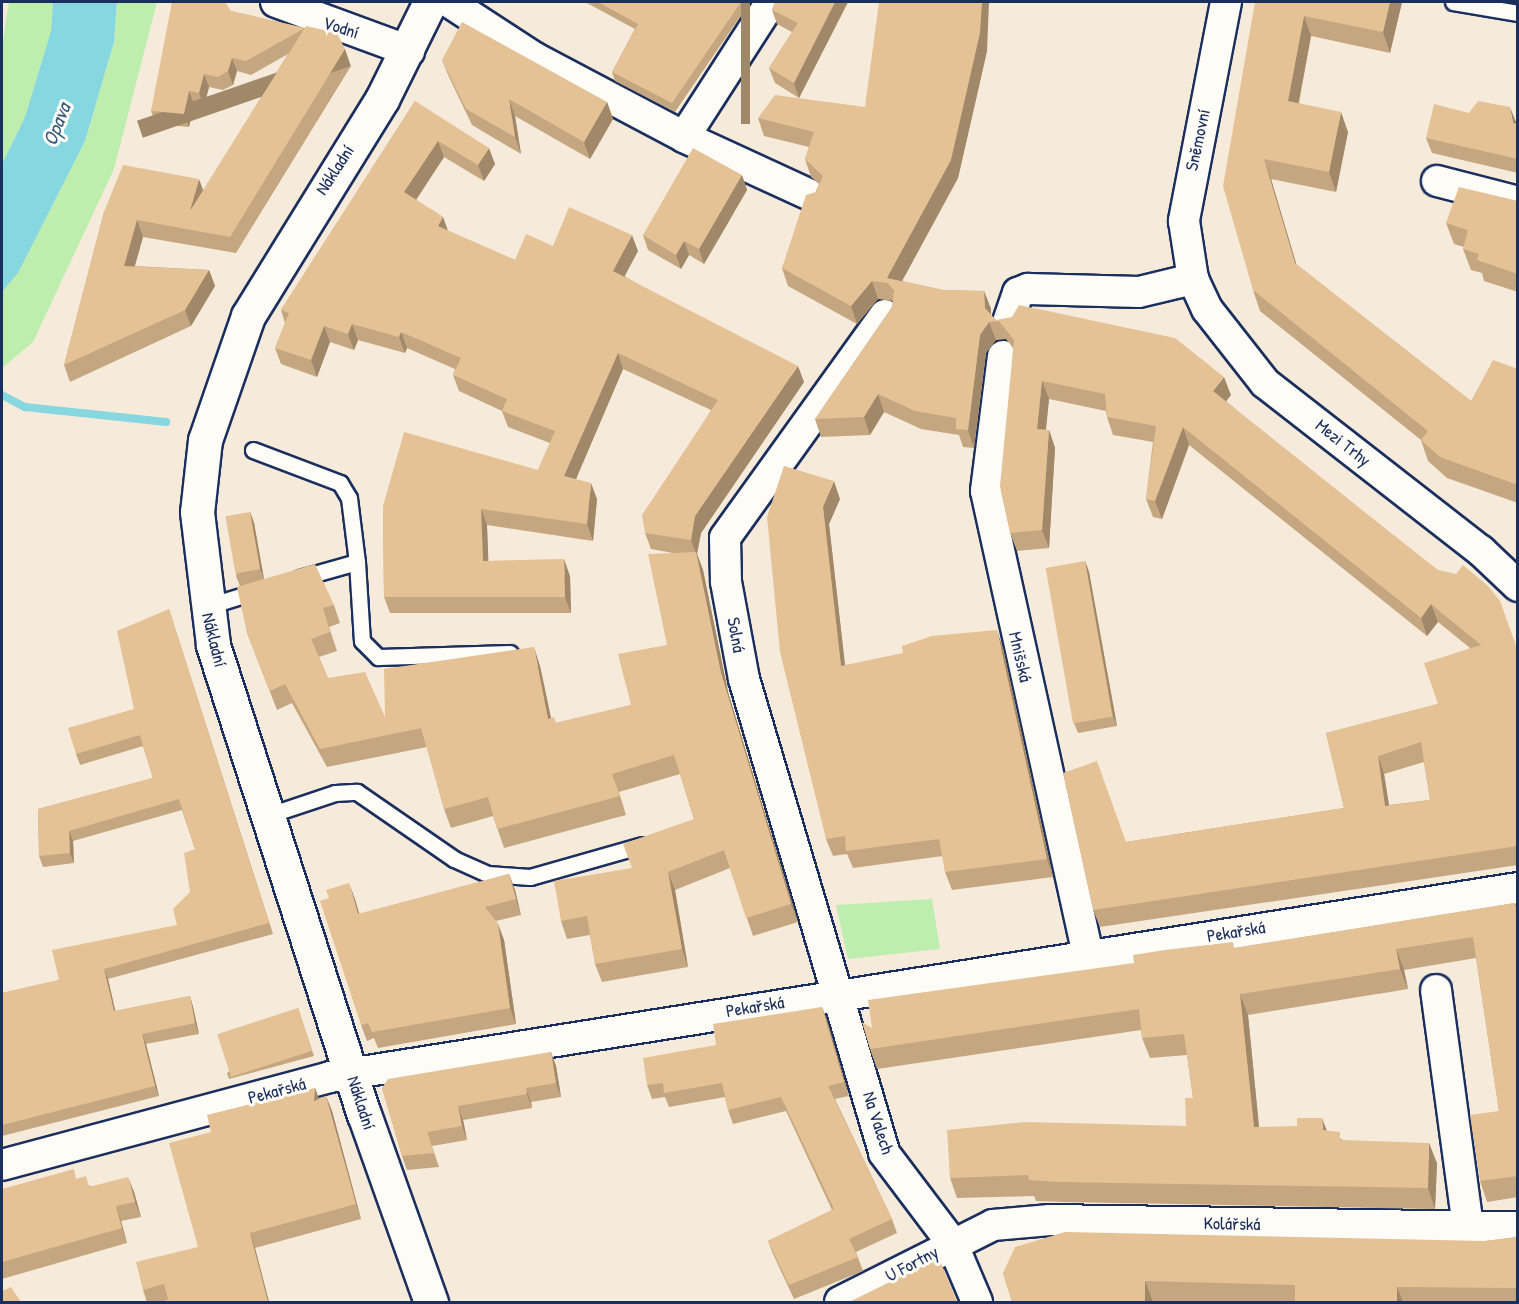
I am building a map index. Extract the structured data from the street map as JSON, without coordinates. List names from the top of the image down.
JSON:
{
  "streets": {
    "street": [
      "Vodní",
      "Sněmovní",
      "Nákladní",
      "Mezi Trhy",
      "Solná",
      "Mnišská",
      "Pekařská",
      "Na Valech",
      "Kolářská",
      "U Fortny"
    ]
  },
  "crossings": [
    ["Vodní", "Nákladní"],
    ["Sněmovní", "Mezi Trhy"],
    ["Nákladní", "Pekařská"],
    ["Solná", "Pekařská"],
    ["Solná", "Na Valech"],
    ["Mnišská", "Pekařská"],
    ["Pekařská", "Na Valech"],
    ["Na Valech", "Kolářská"],
    ["Na Valech", "U Fortny"],
    ["Kolářská", "U Fortny"]
  ],
  "water": ["Opava"]
}
